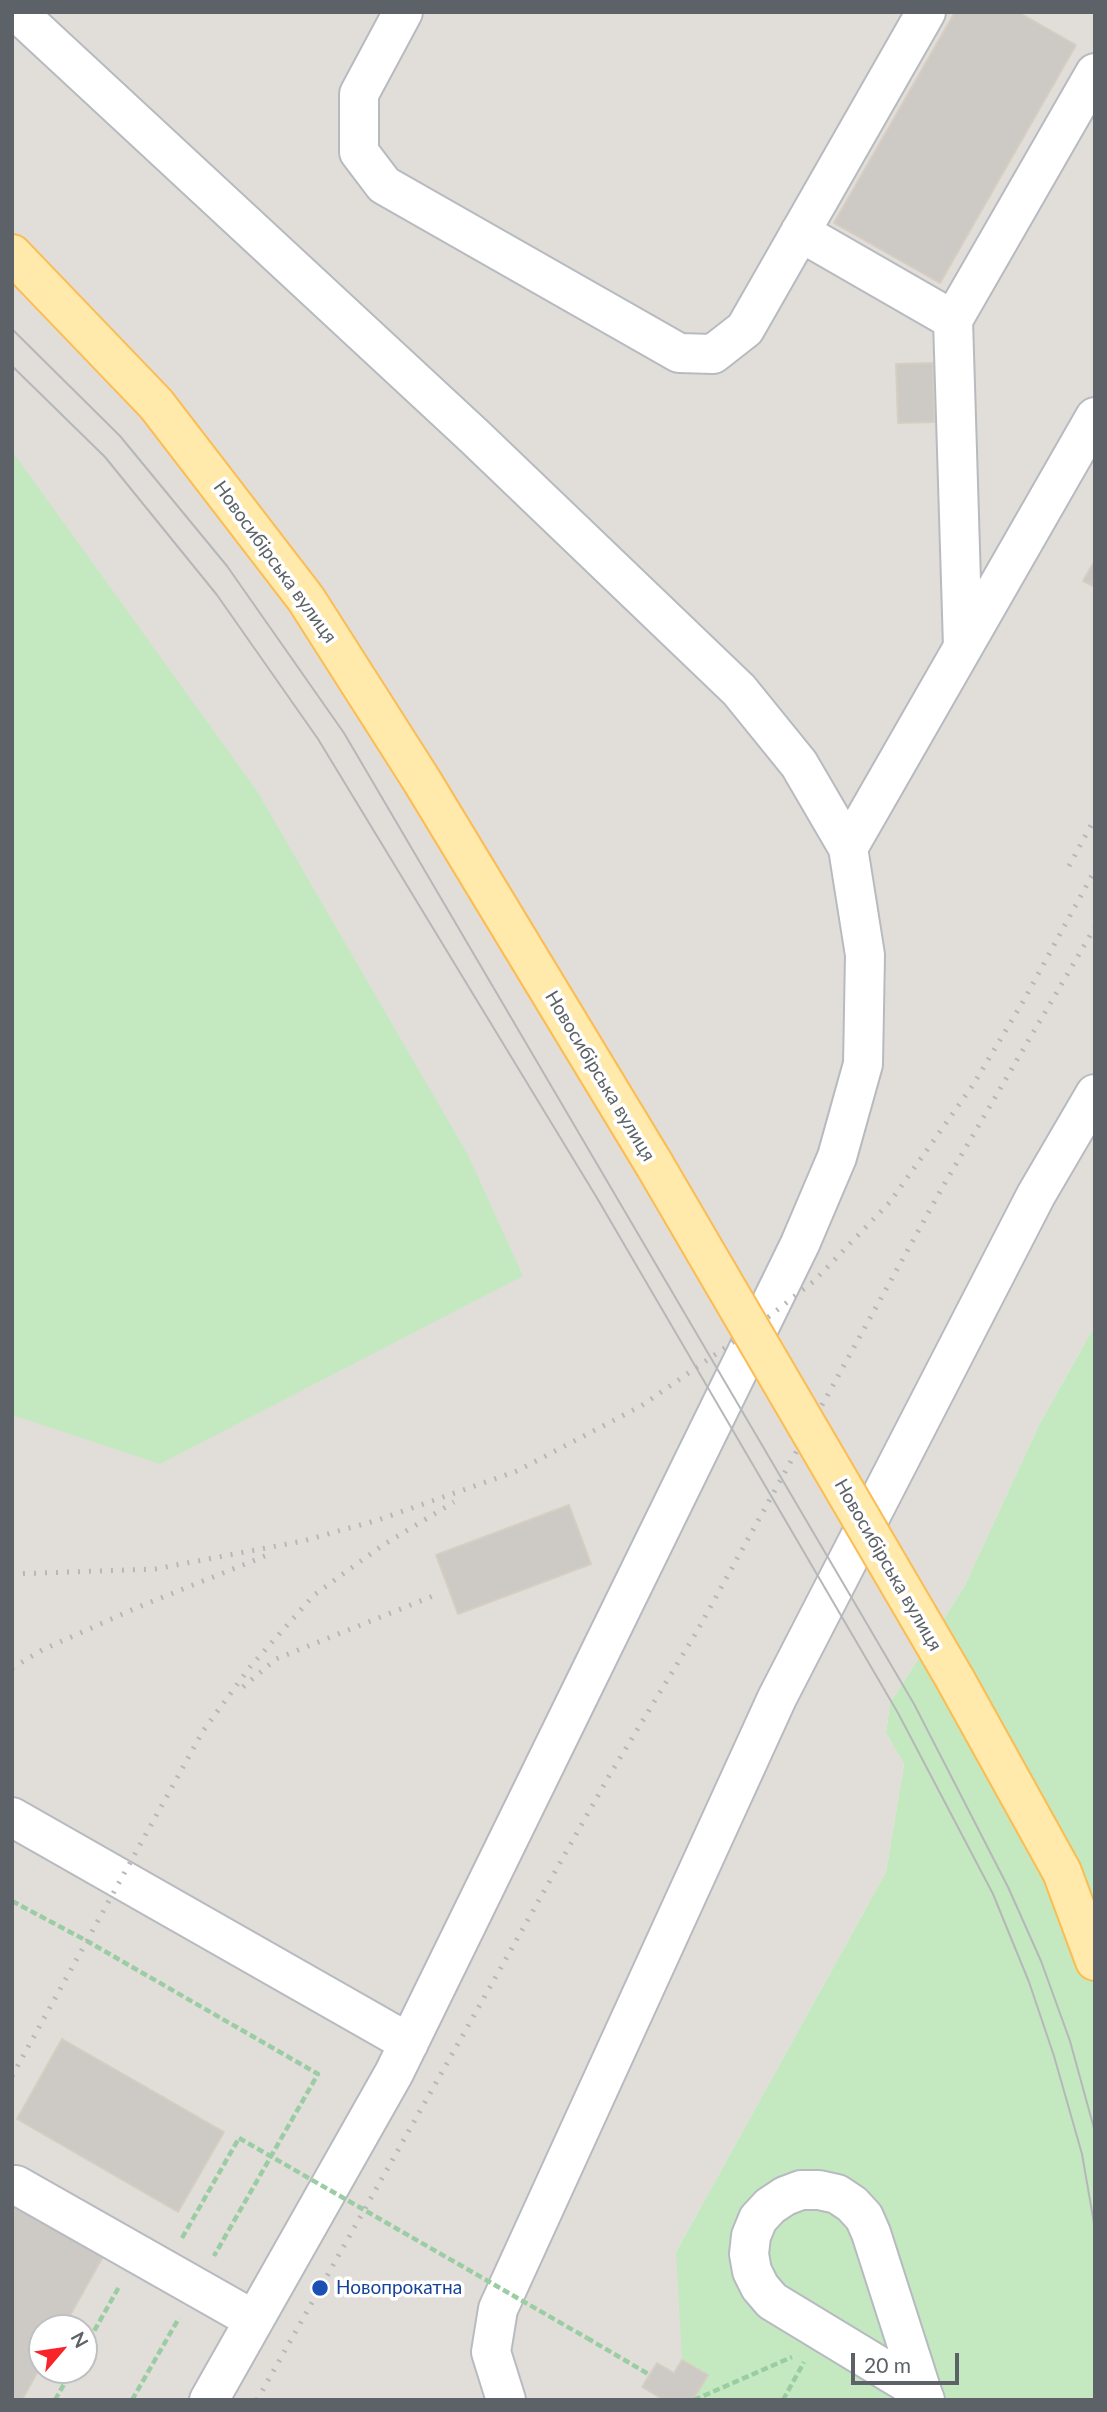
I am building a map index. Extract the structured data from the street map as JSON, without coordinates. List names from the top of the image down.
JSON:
{
  "streets": {
    "main road": ["Новосибірська вулиця"]
  },
  "places": ["Новопрокатна"],
  "scale_bar": "20 m",
  "north": "top right"
}
